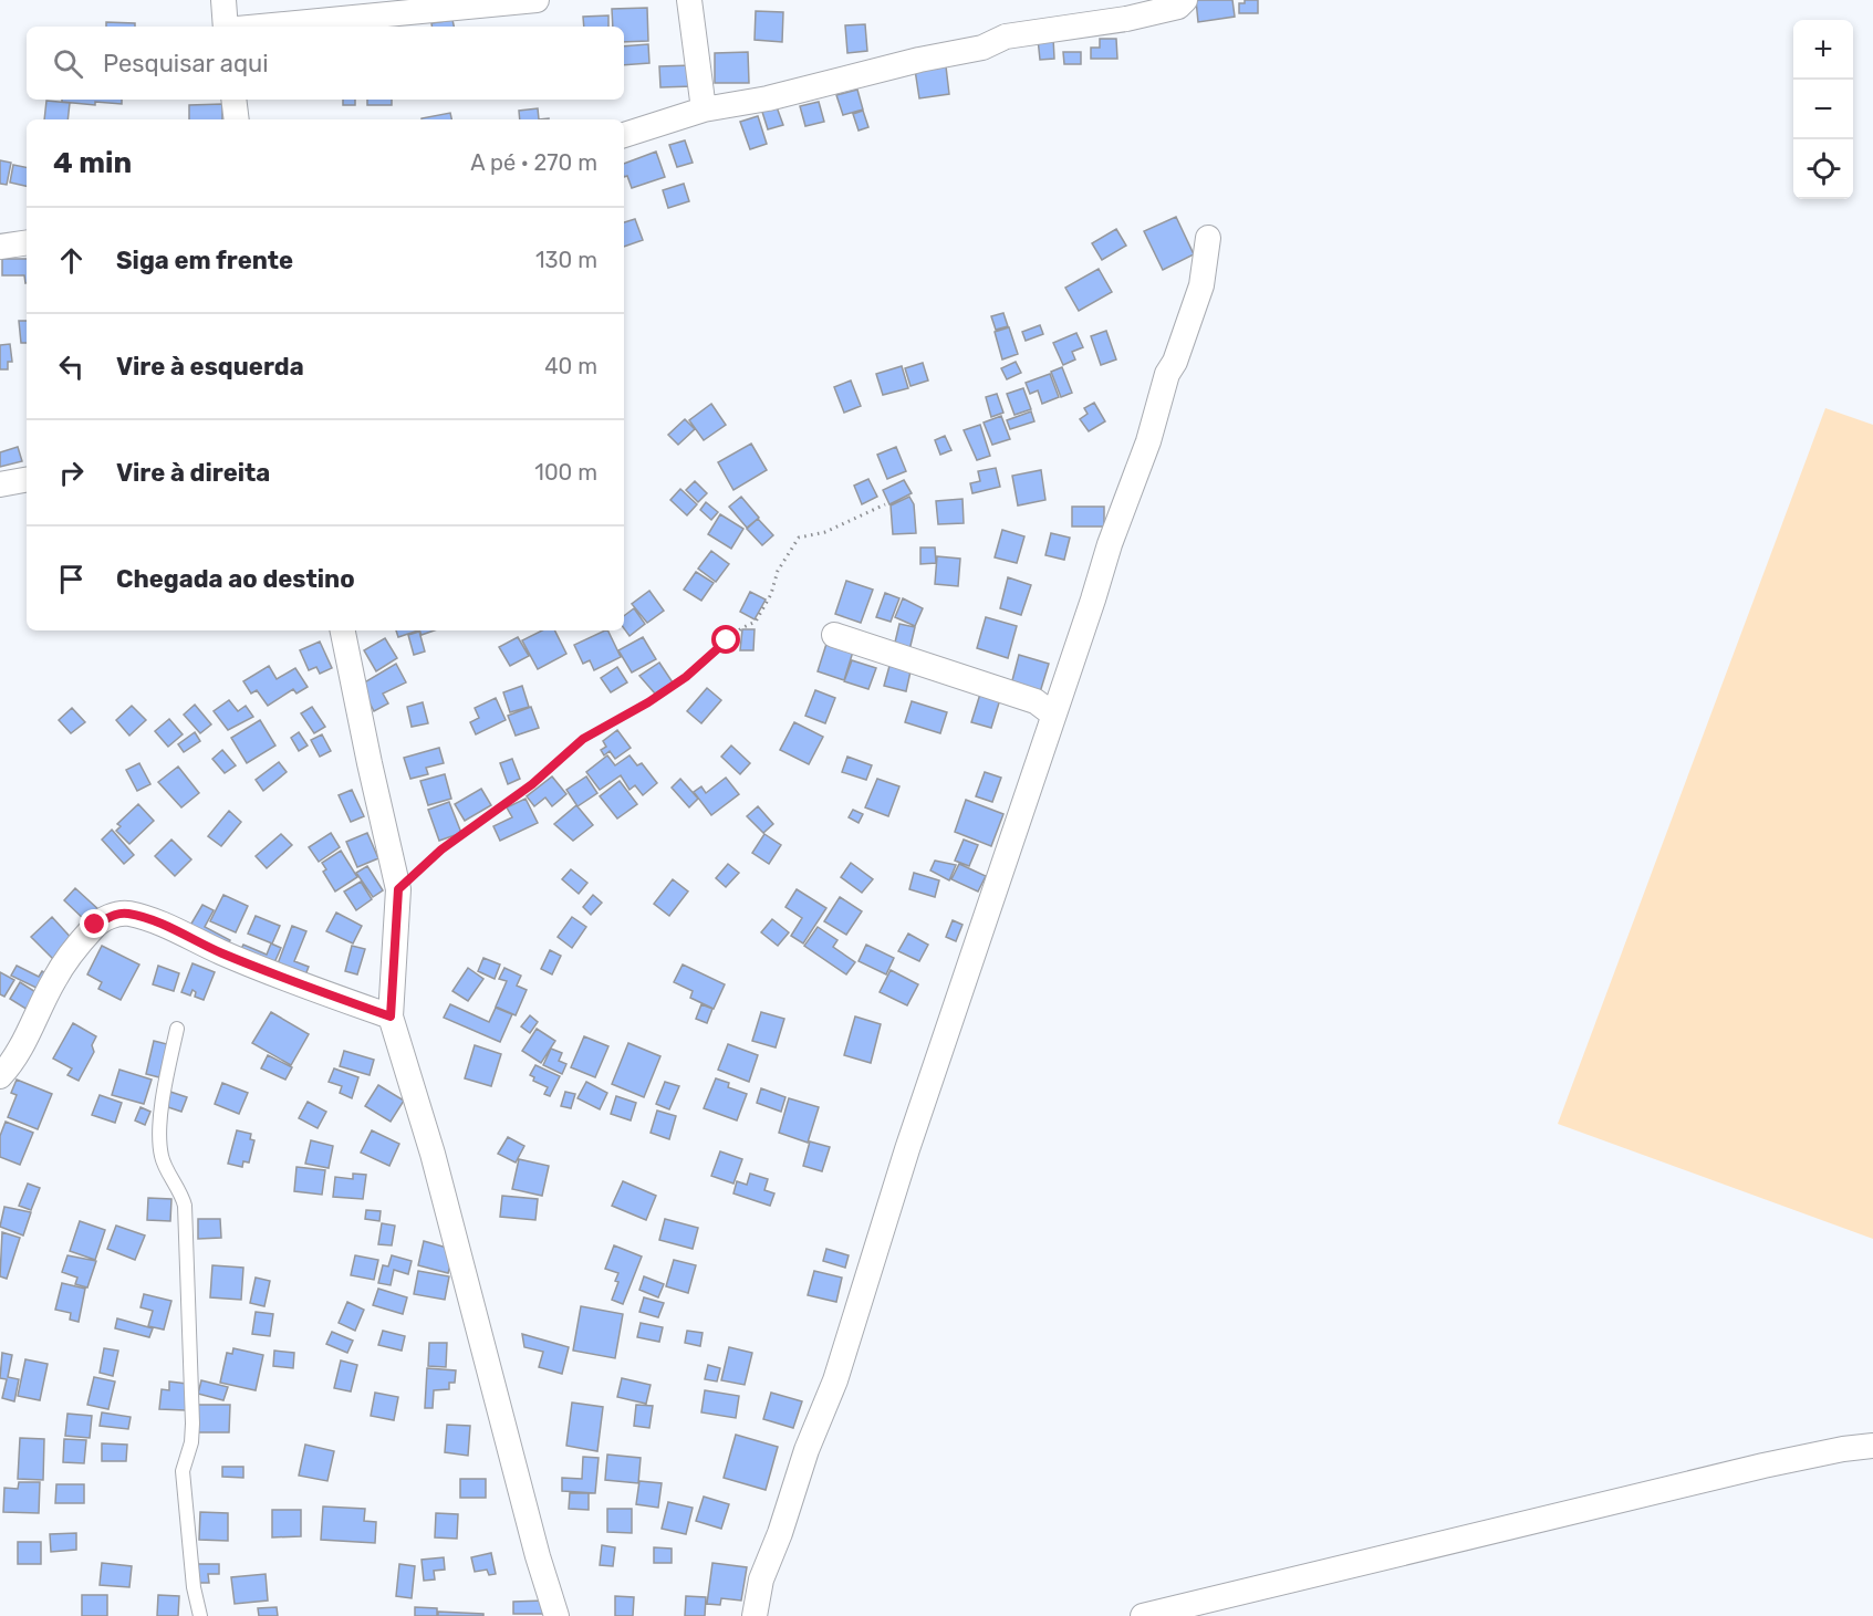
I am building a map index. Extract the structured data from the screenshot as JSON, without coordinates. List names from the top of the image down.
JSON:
{
  "page": {
    "map_buttons": ["+", "−"],
    "search": "Pesquisar aqui",
    "heading": ["4 min", "A pé · 270 m"],
    "list": [
      ["Siga em frente", "130 m"],
      ["Vire à esquerda", "40 m"],
      ["Vire à direita", "100 m"],
      "Chegada ao destino"
    ]
  }
}
